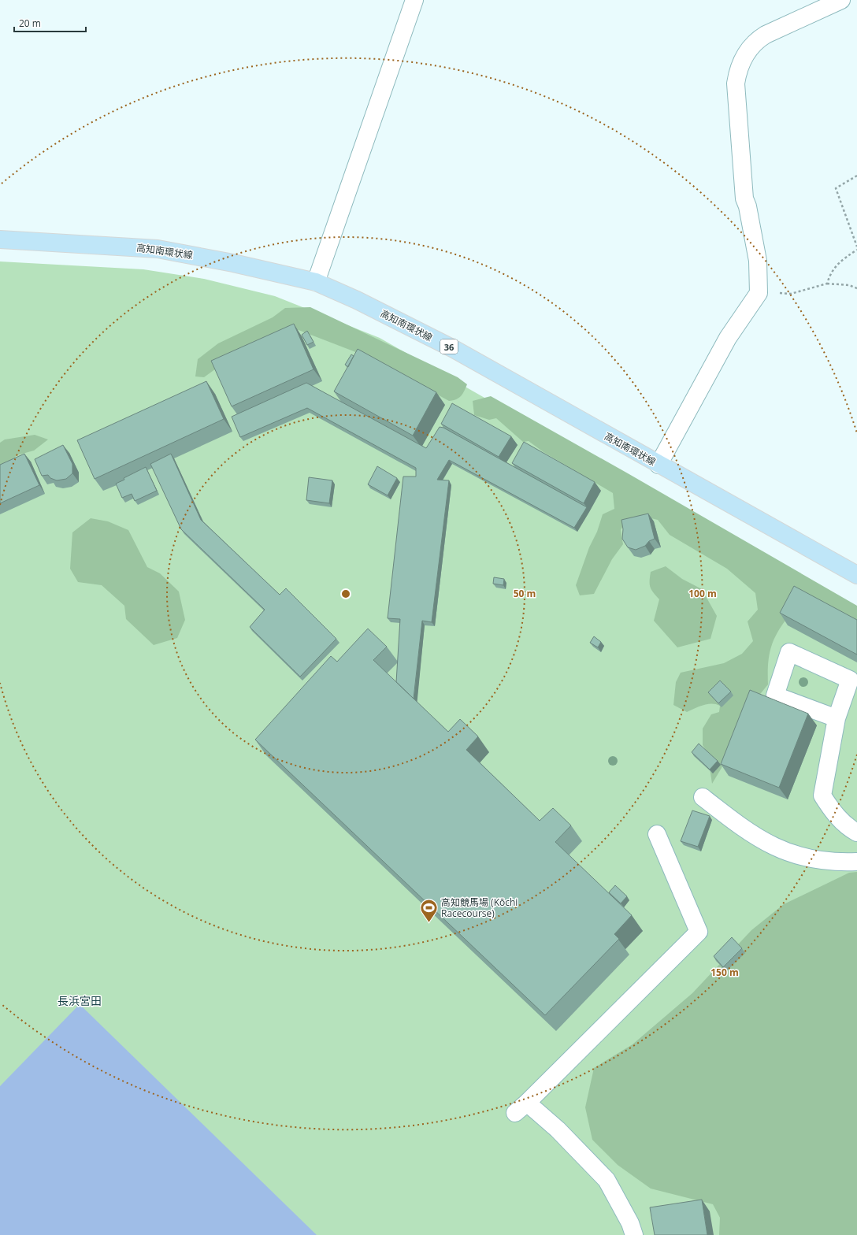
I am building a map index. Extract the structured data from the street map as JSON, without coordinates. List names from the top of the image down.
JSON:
{
  "streets": {
    "main road": ["高知南環状線", "36"]
  },
  "districts": ["長浜宮田"],
  "places": {
    "sports": ["高知競馬場 (Kōchi Racecourse)"]
  },
  "scale_bar": "20 m",
  "rings": ["50 m", "100 m", "150 m"]
}
